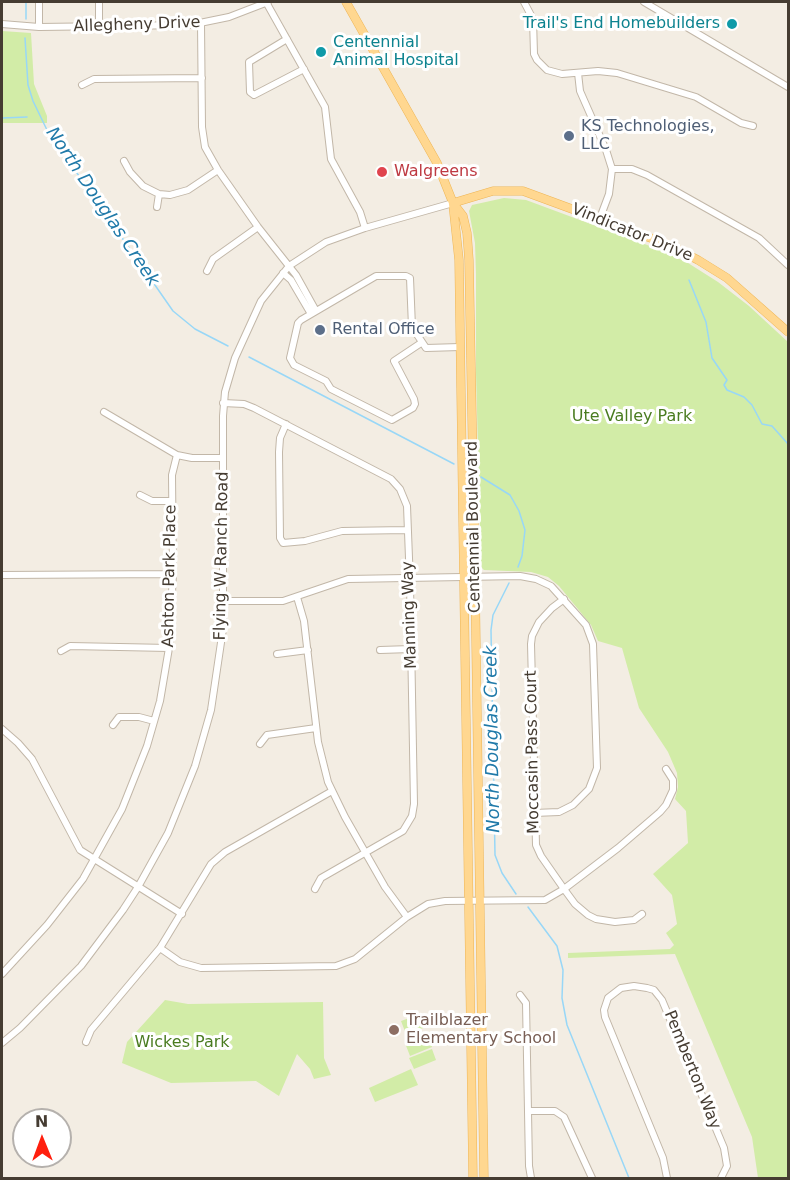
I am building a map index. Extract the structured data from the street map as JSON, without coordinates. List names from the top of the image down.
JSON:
{
  "streets": {
    "main road": ["Vindicator Drive", "Centennial Boulevard"],
    "street": [
      "Allegheny Drive",
      "Flying W Ranch Road",
      "Ashton Park Place",
      "Manning Way",
      "Moccasin Pass Court",
      "Pemberton Way"
    ]
  },
  "crossings": [
    ["Vindicator Drive", "Centennial Boulevard"],
    ["Vindicator Drive", "Flying W Ranch Road"],
    ["Centennial Boulevard", "Flying W Ranch Road"],
    ["Flying W Ranch Road", "Manning Way"]
  ],
  "water": ["North Douglas Creek"],
  "parks": ["Ute Valley Park", "Wickes Park"],
  "places": [
    "Trail's End Homebuilders",
    "Centennial Animal Hospital",
    "KS Technologies, LLC",
    "Walgreens",
    "Rental Office",
    "Trailblazer Elementary School"
  ],
  "north": "top"
}
